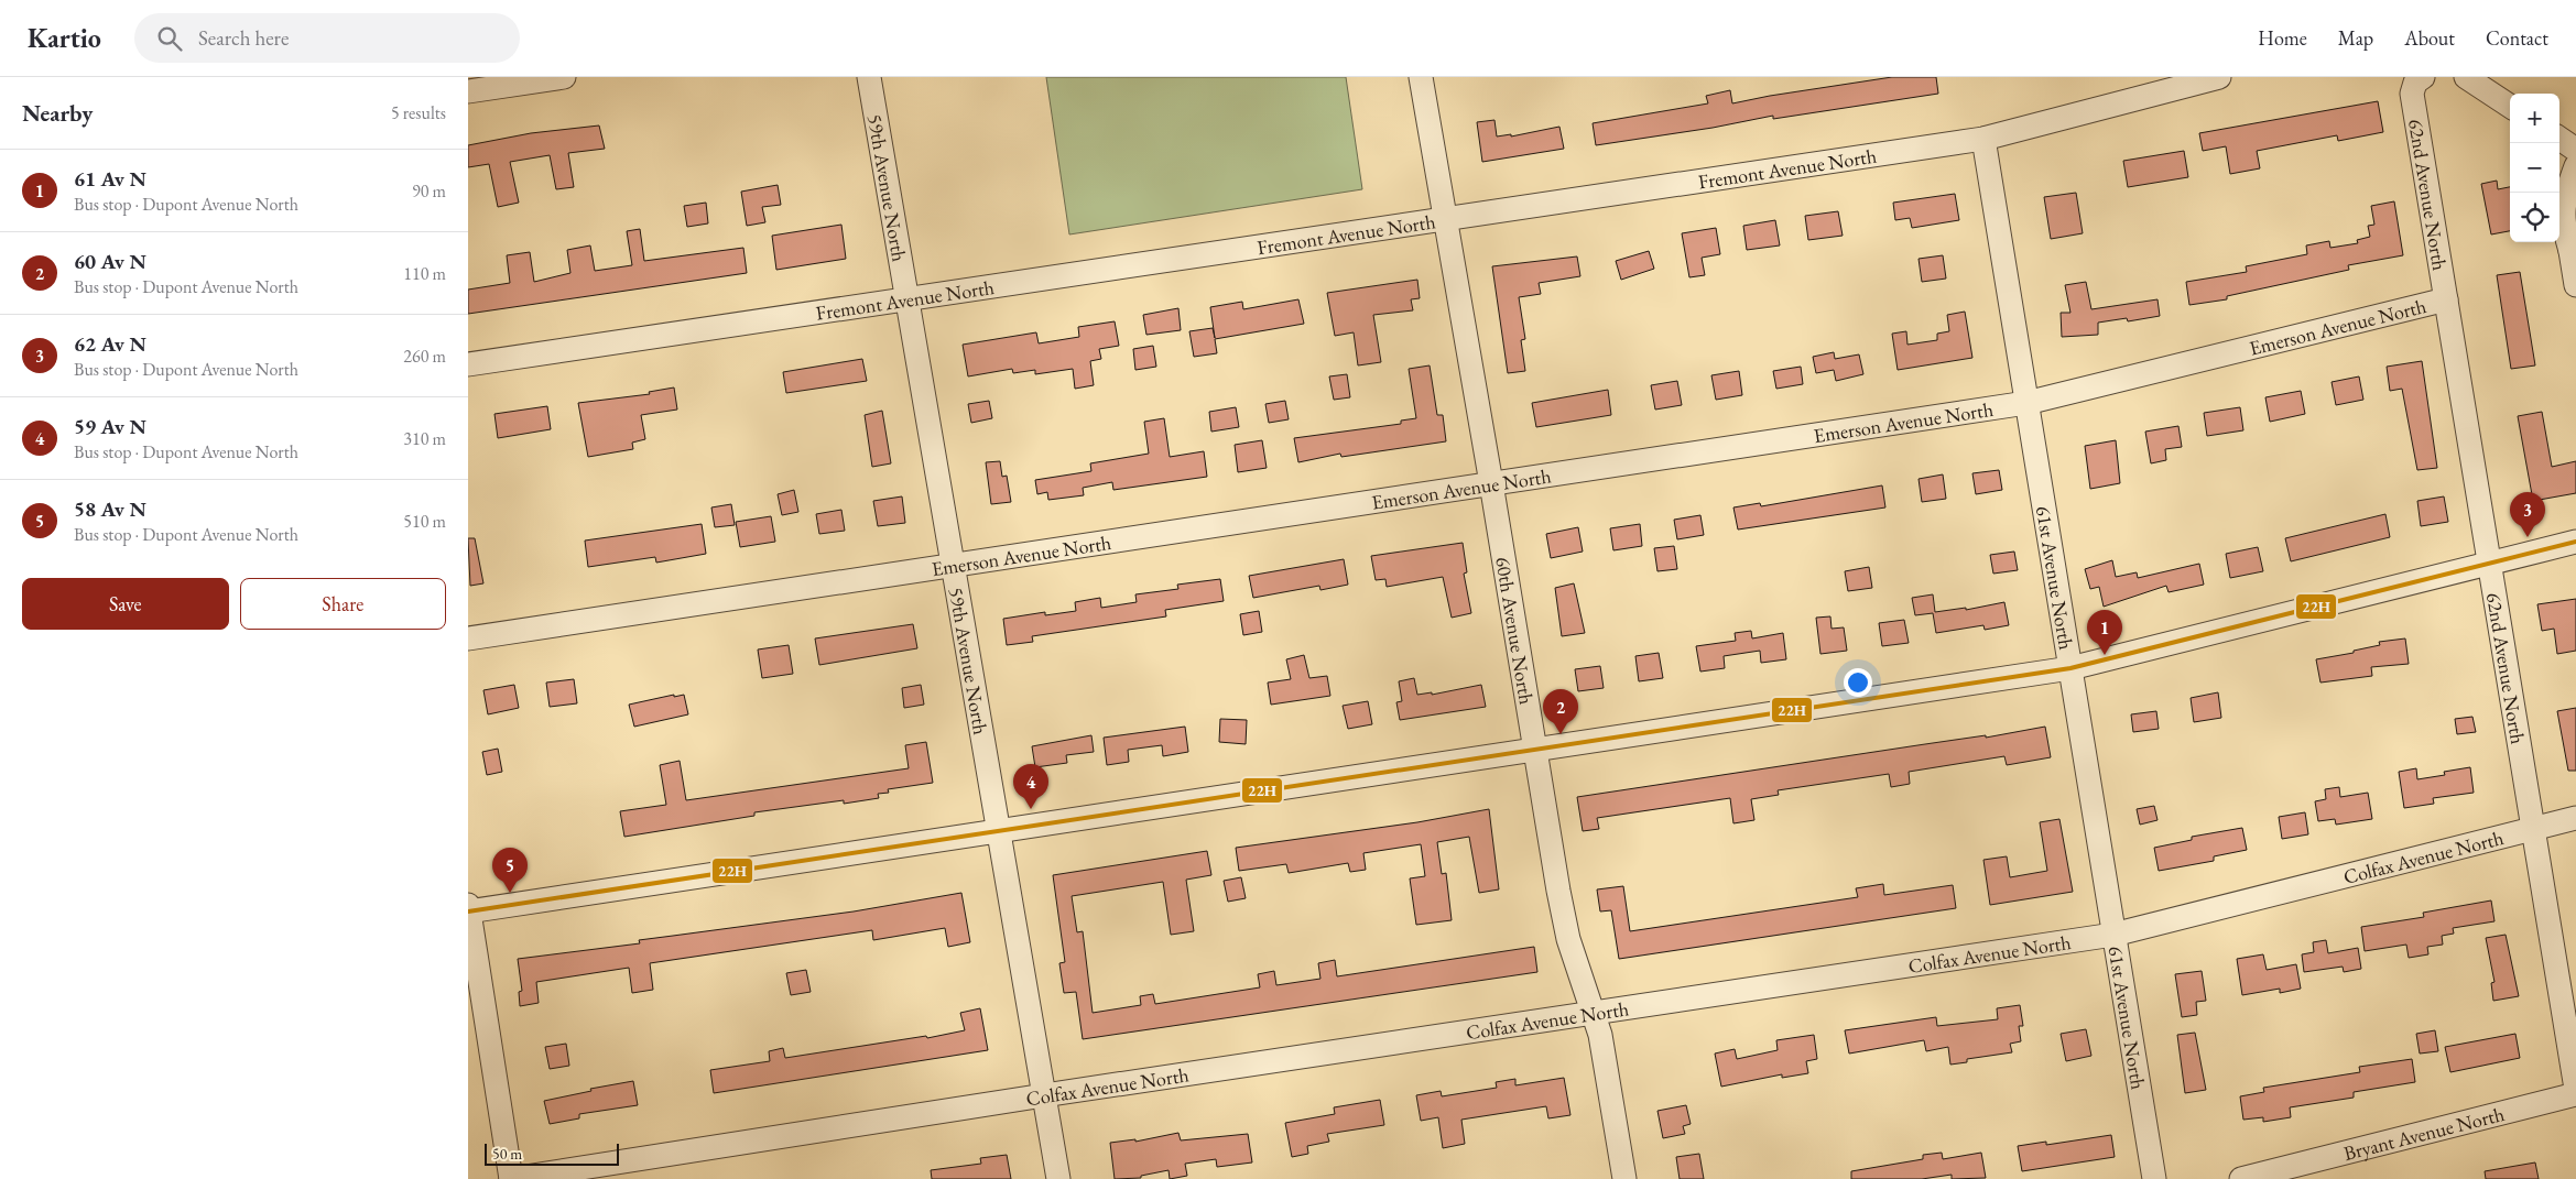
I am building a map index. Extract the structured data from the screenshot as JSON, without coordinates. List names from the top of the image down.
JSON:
{
  "streets": {
    "street": [
      "Fremont Avenue North",
      "59th Avenue North",
      "62nd Avenue North",
      "Emerson Avenue North",
      "61st Avenue North",
      "60th Avenue North",
      "Colfax Avenue North",
      "Bryant Avenue North"
    ]
  },
  "crossings": [
    ["Fremont Avenue North", "59th Avenue North"],
    ["Fremont Avenue North", "61st Avenue North"],
    ["Fremont Avenue North", "60th Avenue North"],
    ["59th Avenue North", "Emerson Avenue North"],
    ["59th Avenue North", "Colfax Avenue North"],
    ["62nd Avenue North", "Emerson Avenue North"],
    ["62nd Avenue North", "Colfax Avenue North"],
    ["Emerson Avenue North", "61st Avenue North"],
    ["Emerson Avenue North", "60th Avenue North"],
    ["61st Avenue North", "Colfax Avenue North"],
    ["60th Avenue North", "Colfax Avenue North"]
  ],
  "lines": ["transit line 22H"],
  "scale_bar": "50 m",
  "page": {
    "header": "Kartio",
    "search": "Search here",
    "nav": [
      "Home",
      "Map",
      "About",
      "Contact"
    ],
    "heading": ["Nearby", "5 results"],
    "map_buttons": ["+", "−"],
    "list": [
      {
        "mark": "1",
        "name": "61 Av N",
        "note": "Bus stop · Dupont Avenue North",
        "value": "90 m"
      },
      {
        "mark": "2",
        "name": "60 Av N",
        "note": "Bus stop · Dupont Avenue North",
        "value": "110 m"
      },
      {
        "mark": "3",
        "name": "62 Av N",
        "note": "Bus stop · Dupont Avenue North",
        "value": "260 m"
      },
      {
        "mark": "4",
        "name": "59 Av N",
        "note": "Bus stop · Dupont Avenue North",
        "value": "310 m"
      },
      {
        "mark": "5",
        "name": "58 Av N",
        "note": "Bus stop · Dupont Avenue North",
        "value": "510 m"
      }
    ],
    "pins": [
      "3",
      "1",
      "2",
      "4",
      "5"
    ],
    "buttons": ["Save", "Share"],
    "scale": "50 m"
  }
}
